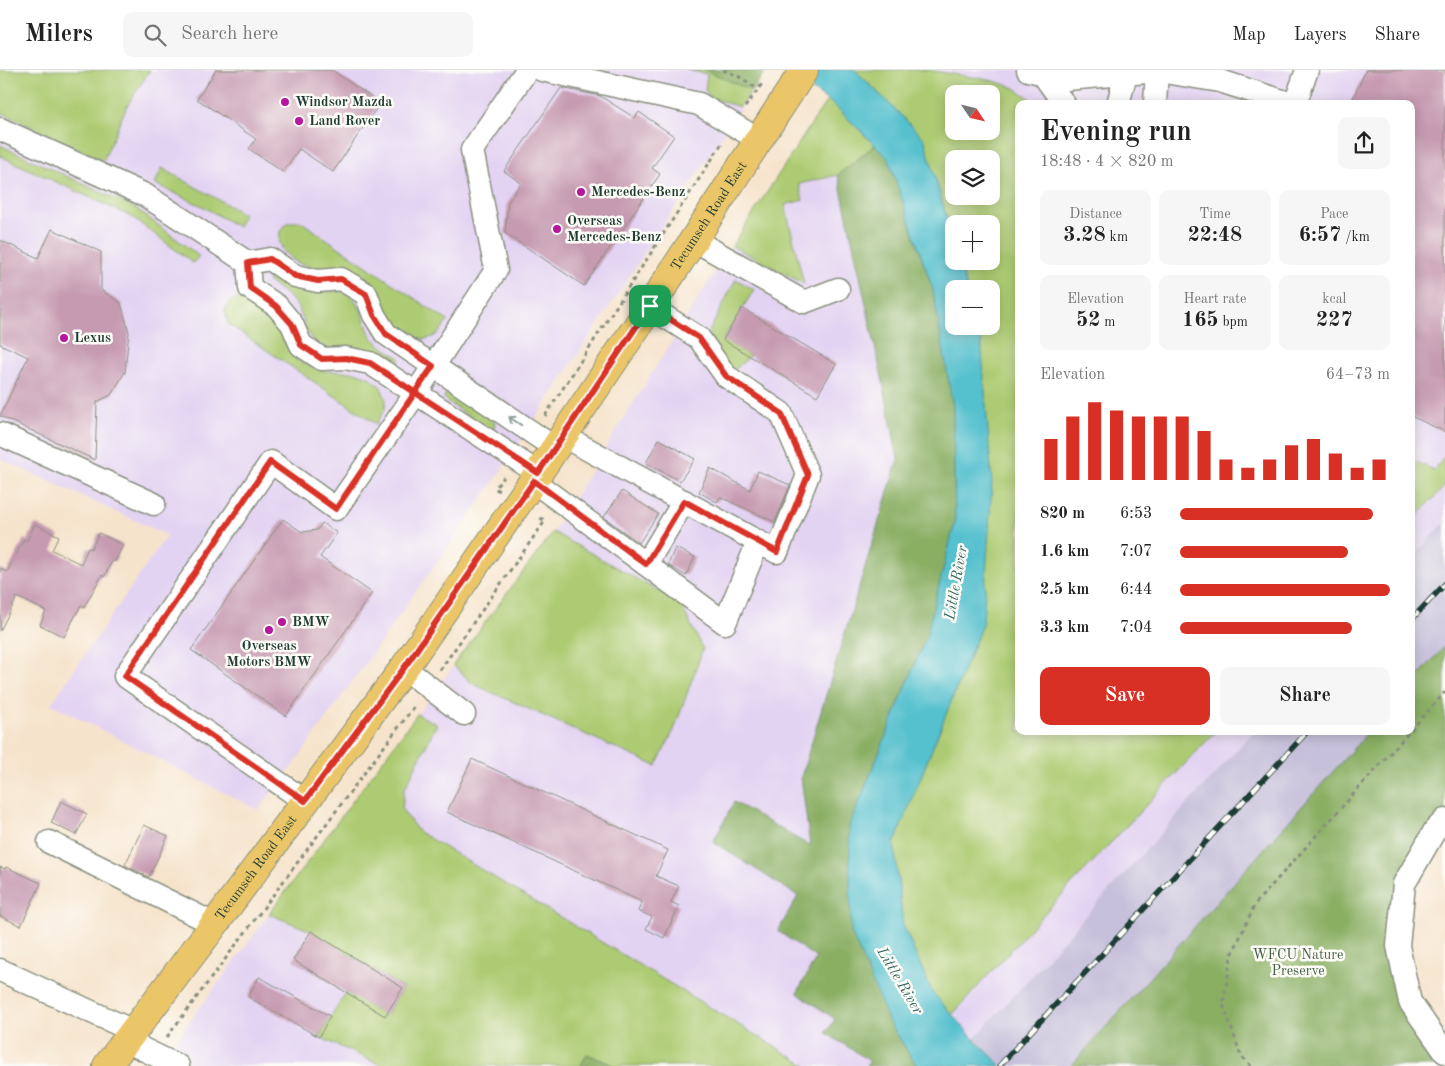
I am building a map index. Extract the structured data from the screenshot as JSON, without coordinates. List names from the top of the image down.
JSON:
{
  "streets": {
    "main road": ["Tecumseh Road East"]
  },
  "water": ["Little River"],
  "parks": ["WFCU Nature Preserve"],
  "places": [
    "Windsor Mazda",
    "Land Rover",
    "Mercedes-Benz",
    "Overseas Mercedes-Benz",
    "Lexus",
    "BMW",
    "Overseas Motors BMW"
  ],
  "north": "bottom right",
  "page": {
    "header": "Milers",
    "search": "Search here",
    "nav": ["Map", "Layers", "Share"],
    "map_buttons": ["+", "−"],
    "heading": ["Evening run", "18:48 · 4 × 820 m"],
    "stats": [
      ["Distance", "3.28 km"],
      ["Time", "22:48"],
      ["Pace", "6:57 /km"],
      ["Elevation", "52 m"],
      ["Heart rate", "165 bpm"],
      ["kcal", "227"]
    ],
    "chart": ["Elevation", "64–73 m"],
    "list": [
      {
        "name": "820 m",
        "note": "6:53"
      },
      {
        "name": "1.6 km",
        "note": "7:07"
      },
      {
        "name": "2.5 km",
        "note": "6:44"
      },
      {
        "name": "3.3 km",
        "note": "7:04"
      }
    ],
    "buttons": ["Save", "Share"]
  }
}
